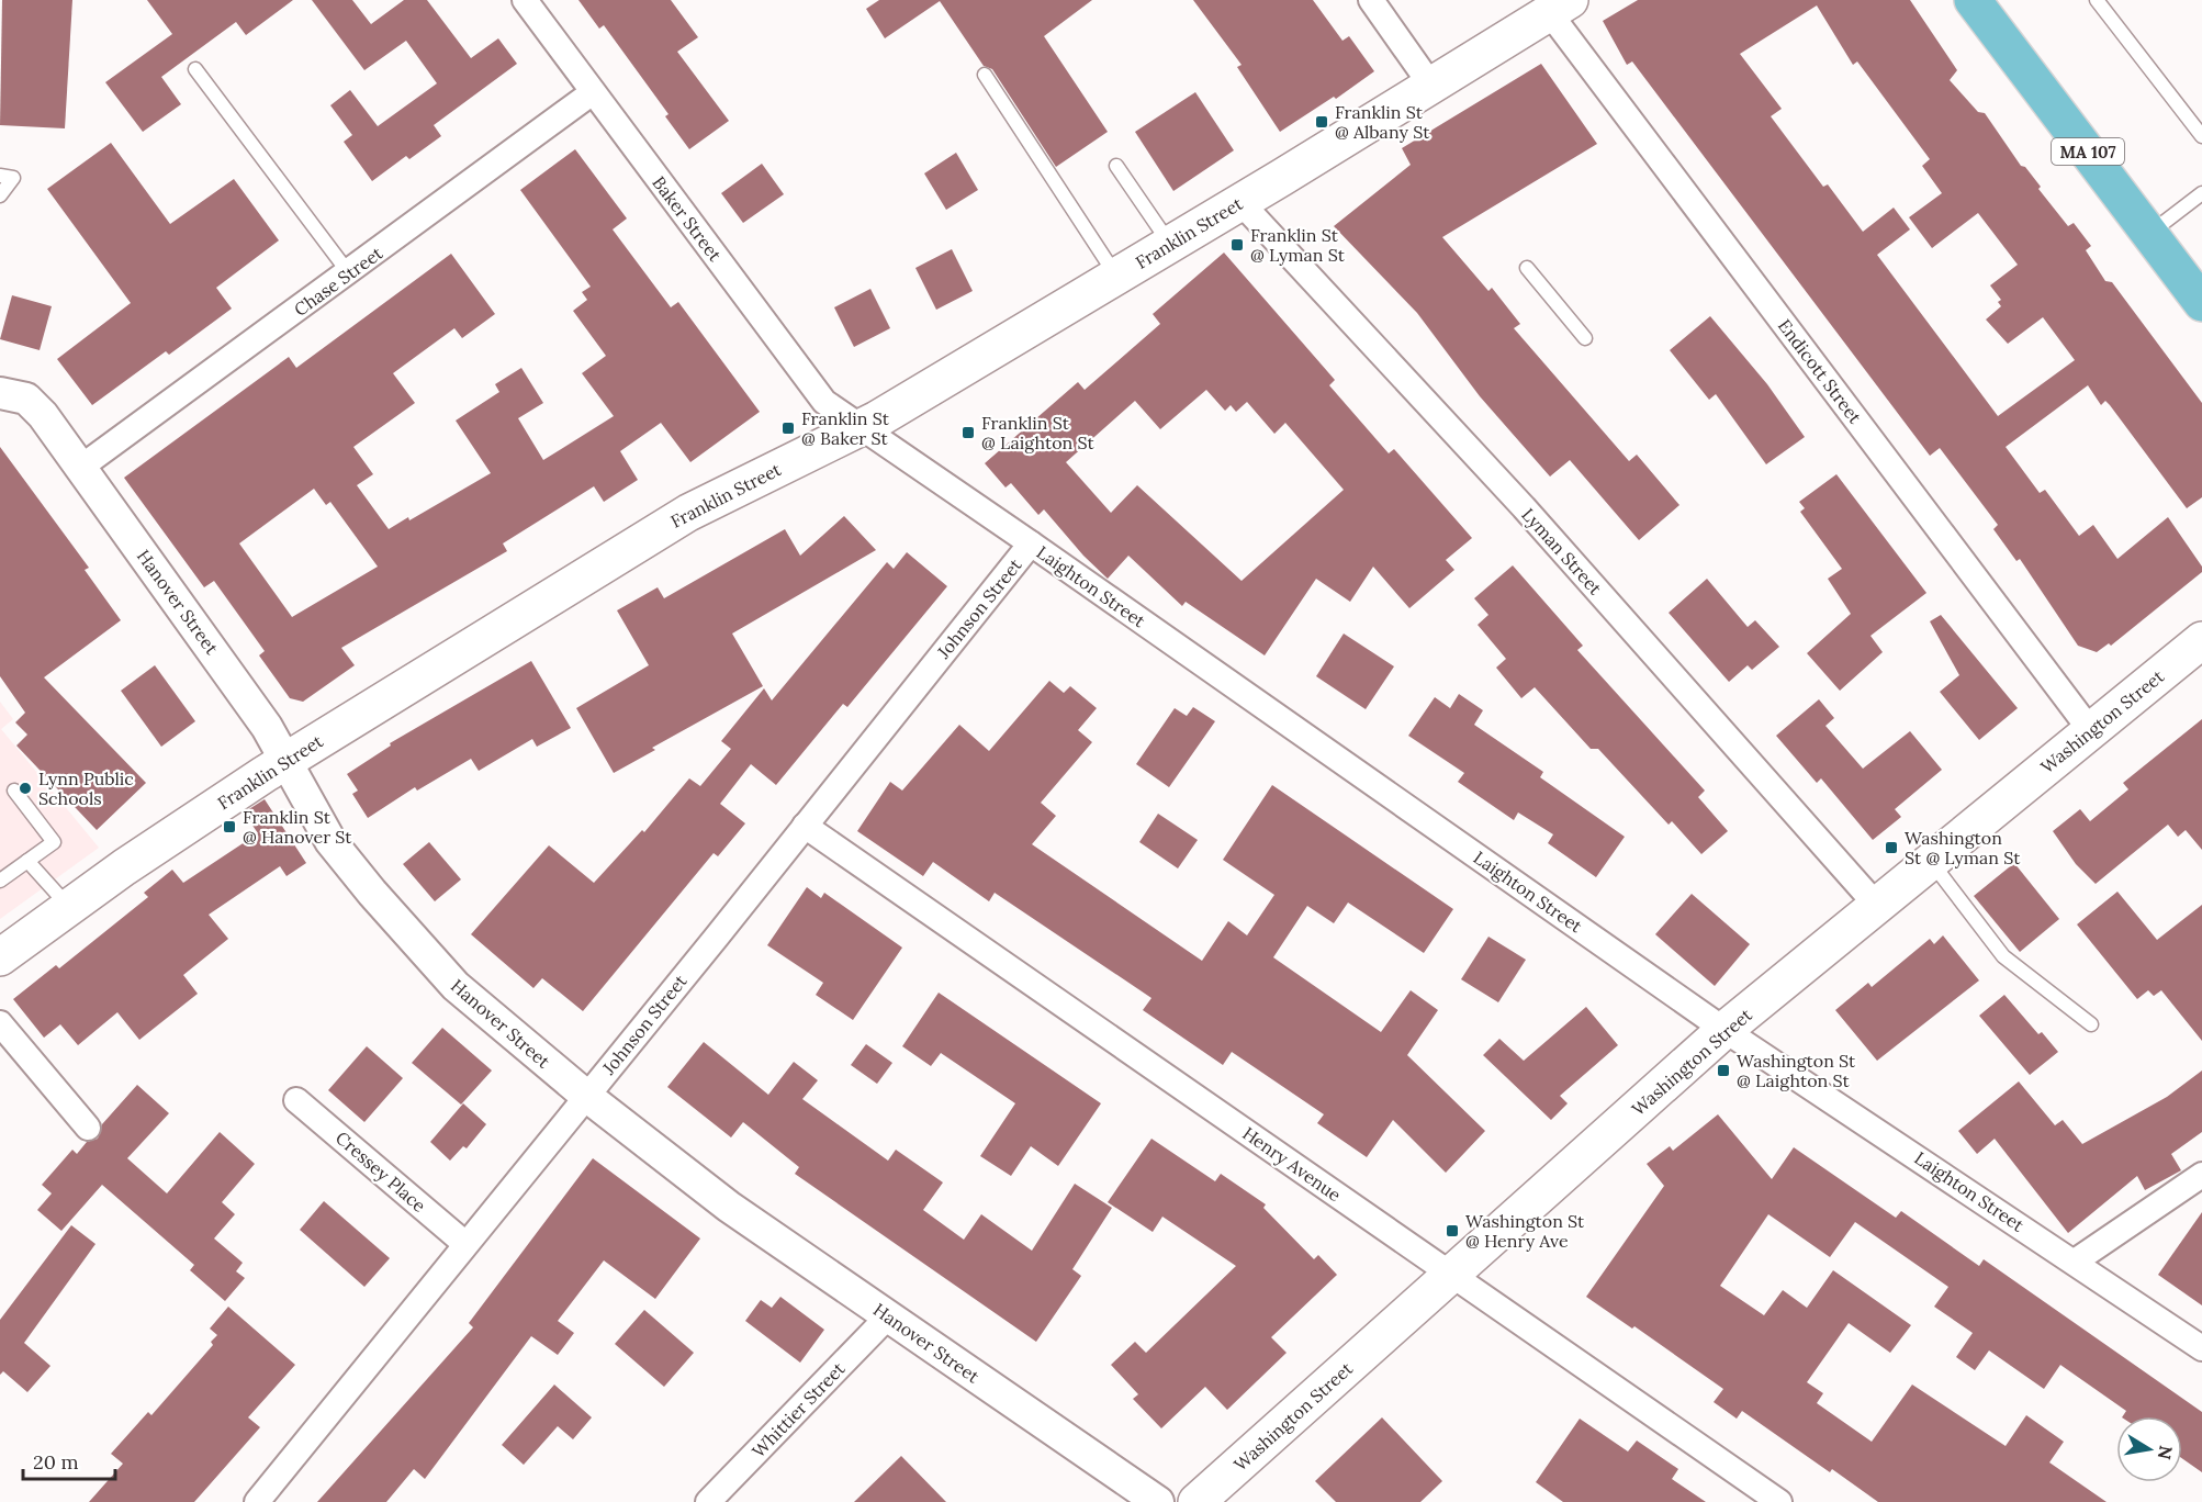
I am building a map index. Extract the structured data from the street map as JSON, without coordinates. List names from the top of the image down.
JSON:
{
  "streets": {
    "main road": ["MA 107", "Franklin Street", "Washington Street"],
    "street": [
      "Baker Street",
      "Chase Street",
      "Endicott Street",
      "Lyman Street",
      "Laighton Street",
      "Hanover Street",
      "Johnson Street",
      "Henry Avenue",
      "Cressey Place",
      "Whittier Street"
    ]
  },
  "crossings": [
    ["Baker Street", "Franklin Street"],
    ["Baker Street", "Chase Street"],
    ["Baker Street", "Laighton Street"],
    ["Franklin Street", "Endicott Street"],
    ["Franklin Street", "Lyman Street"],
    ["Franklin Street", "Laighton Street"],
    ["Franklin Street", "Hanover Street"],
    ["Chase Street", "Hanover Street"],
    ["Endicott Street", "Washington Street"],
    ["Lyman Street", "Washington Street"],
    ["Laighton Street", "Johnson Street"],
    ["Laighton Street", "Washington Street"],
    ["Hanover Street", "Johnson Street"],
    ["Hanover Street", "Whittier Street"],
    ["Johnson Street", "Henry Avenue"],
    ["Johnson Street", "Cressey Place"],
    ["Washington Street", "Henry Avenue"]
  ],
  "places": {
    "transit": [
      "Franklin St @ Albany St",
      "Franklin St @ Lyman St",
      "Franklin St @ Baker St",
      "Franklin St @ Laighton St",
      "Franklin St @ Hanover St",
      "Washington St @ Lyman St",
      "Washington St @ Laighton St",
      "Washington St @ Henry Ave"
    ],
    "other": ["Lynn Public Schools"]
  },
  "scale_bar": "20 m",
  "north": "right"
}
